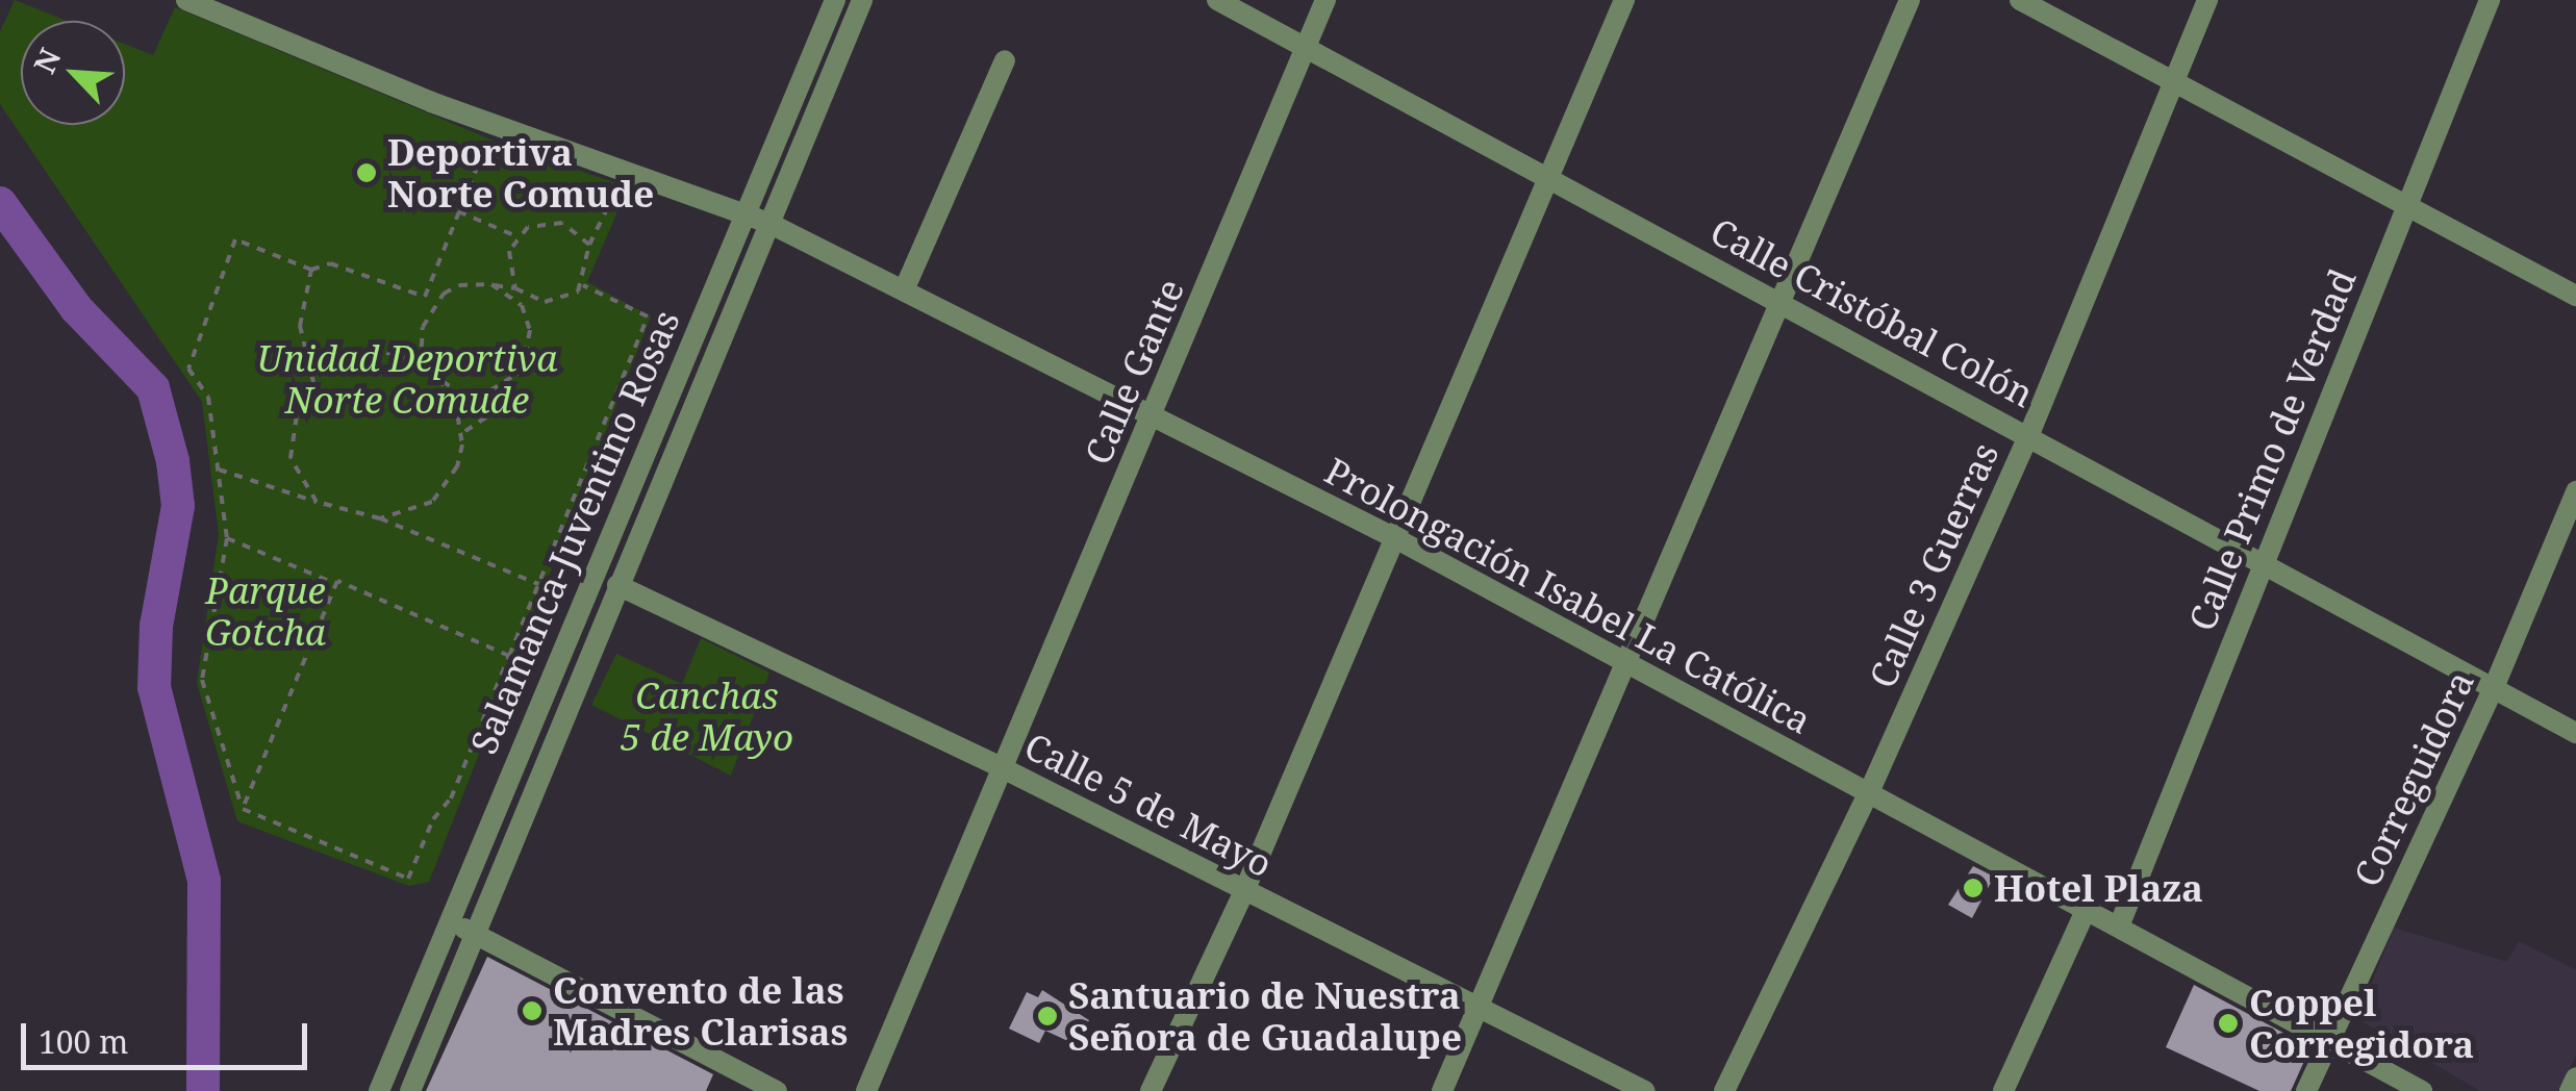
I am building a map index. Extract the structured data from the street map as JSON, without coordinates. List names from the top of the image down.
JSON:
{
  "streets": {
    "street": [
      "Calle Cristóbal Colón",
      "Calle Gante",
      "Calle Primo de Verdad",
      "Salamanca-Juventino Rosas",
      "Calle 3 Guerras",
      "Prolongación Isabel La Católica",
      "Correguidora",
      "Calle 5 de Mayo"
    ]
  },
  "crossings": [
    ["Calle Cristóbal Colón", "Calle Gante"],
    ["Calle Cristóbal Colón", "Calle Primo de Verdad"],
    ["Calle Cristóbal Colón", "Calle 3 Guerras"],
    ["Calle Cristóbal Colón", "Correguidora"],
    ["Calle Gante", "Prolongación Isabel La Católica"],
    ["Calle Gante", "Calle 5 de Mayo"],
    ["Calle Primo de Verdad", "Prolongación Isabel La Católica"],
    ["Salamanca-Juventino Rosas", "Prolongación Isabel La Católica"],
    ["Salamanca-Juventino Rosas", "Calle 5 de Mayo"],
    ["Calle 3 Guerras", "Prolongación Isabel La Católica"],
    ["Prolongación Isabel La Católica", "Correguidora"]
  ],
  "parks": ["Unidad Deportiva Norte Comude", "Parque Gotcha", "Canchas 5 de Mayo"],
  "places": [
    "Deportiva Norte Comude",
    "Hotel Plaza",
    "Convento de las Madres Clarisas",
    "Santuario de Nuestra Señora de Guadalupe",
    "Coppel Corregidora"
  ],
  "scale_bar": "100 m",
  "north": "top left"
}
